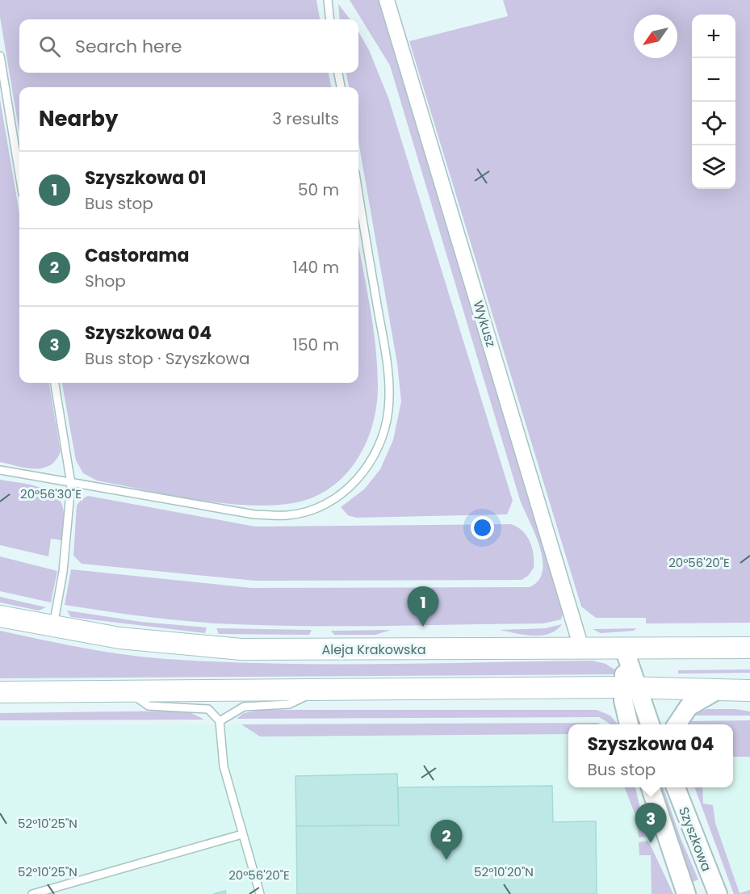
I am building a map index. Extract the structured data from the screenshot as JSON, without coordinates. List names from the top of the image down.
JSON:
{
  "streets": {
    "main road": ["Aleja Krakowska"],
    "street": ["Wykusz", "Szyszkowa"]
  },
  "crossings": [
    ["Wykusz", "Aleja Krakowska"]
  ],
  "north": "bottom left",
  "page": {
    "map_buttons": ["+", "−"],
    "search": "Search here",
    "heading": ["Nearby", "3 results"],
    "list": [
      {
        "mark": "1",
        "name": "Szyszkowa 01",
        "note": "Bus stop",
        "value": "50 m"
      },
      {
        "mark": "2",
        "name": "Castorama",
        "note": "Shop",
        "value": "140 m"
      },
      {
        "mark": "3",
        "name": "Szyszkowa 04",
        "note": "Bus stop · Szyszkowa",
        "value": "150 m"
      }
    ],
    "pins": ["1", "3", "2"],
    "popup": ["Szyszkowa 04", "Bus stop"]
  },
  "coordinates": [
    "20°56'30\"E",
    "20°56'20\"E",
    "52°10'25\"N",
    "52°10'20\"N"
  ]
}
